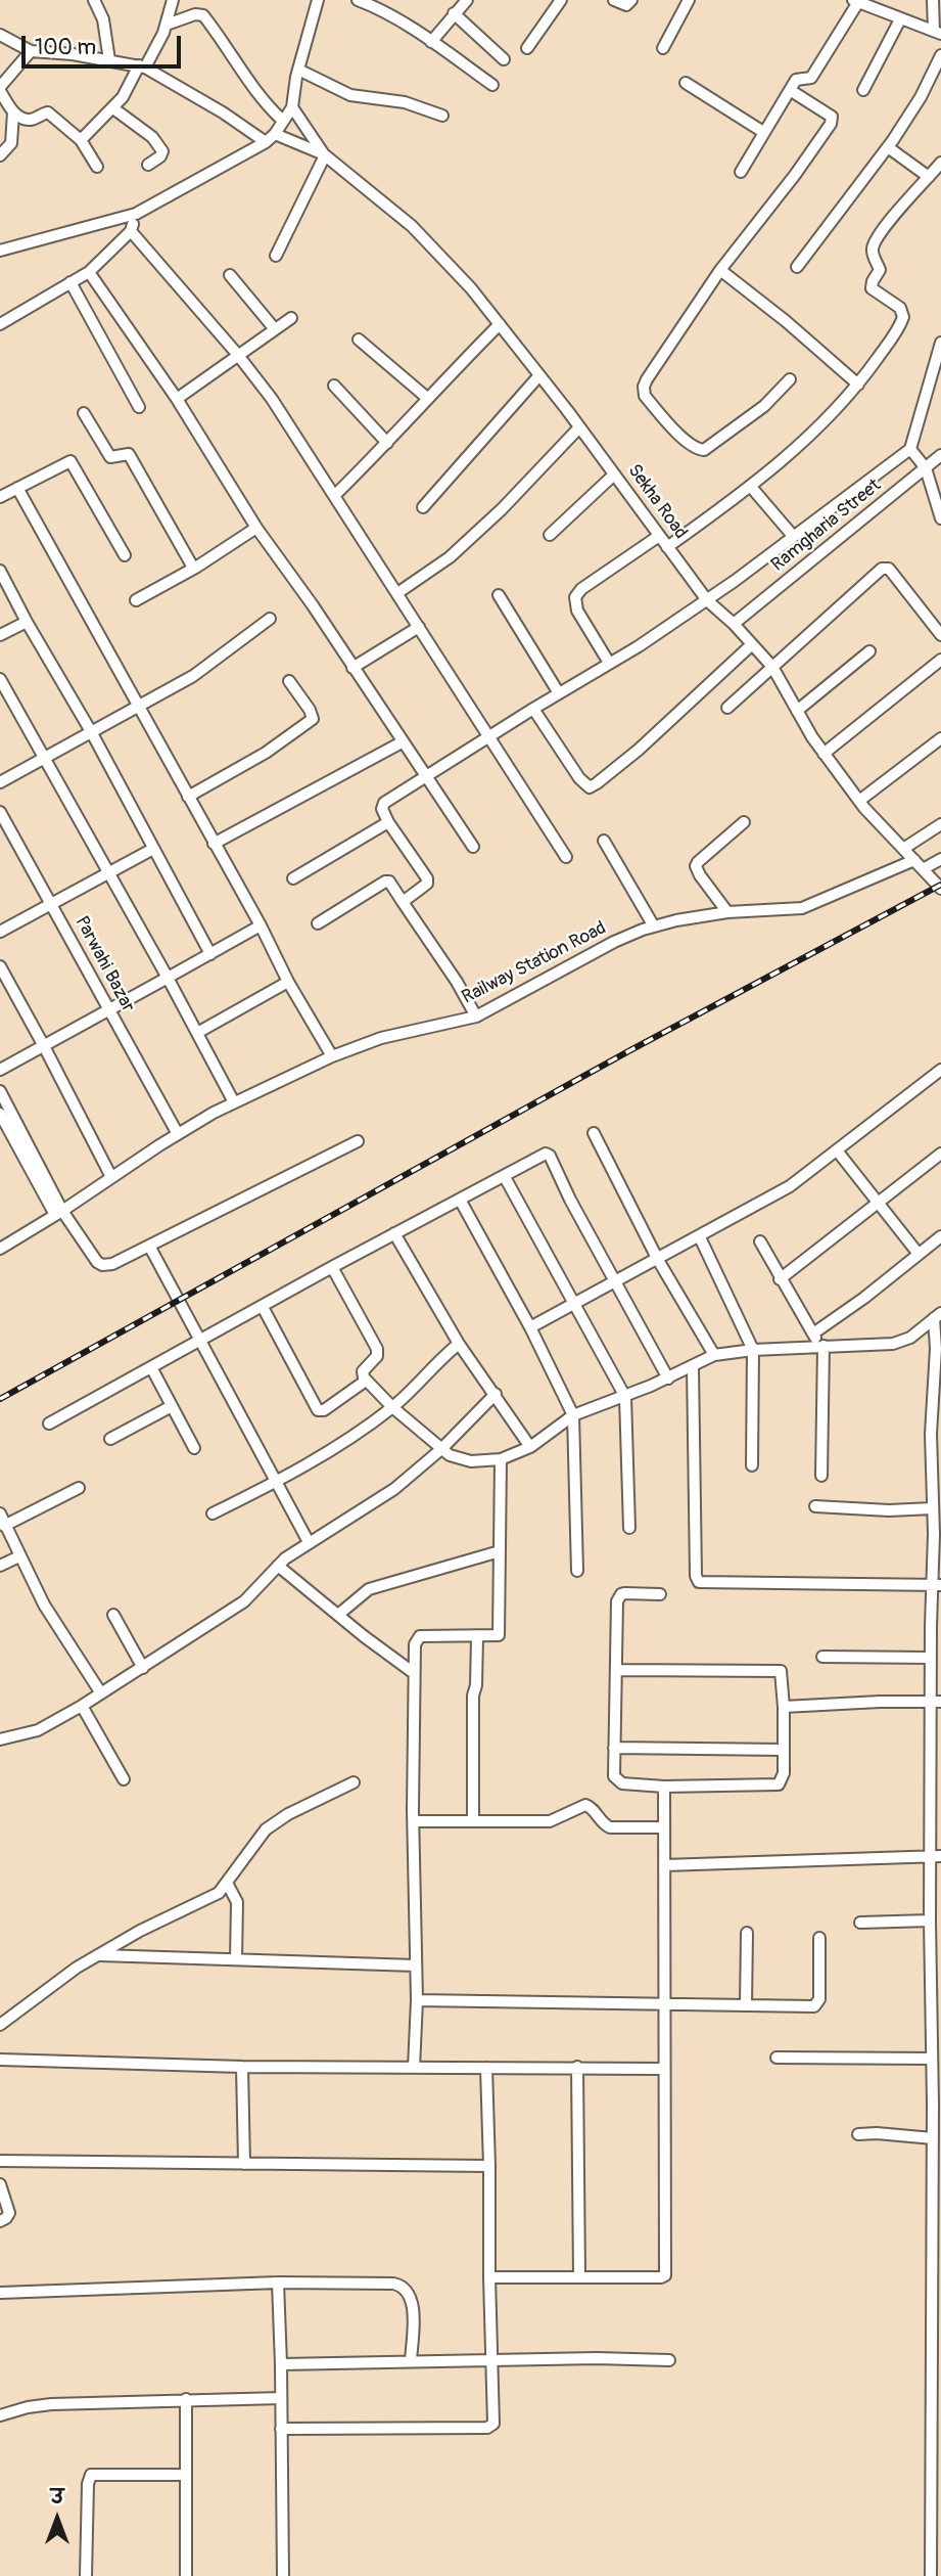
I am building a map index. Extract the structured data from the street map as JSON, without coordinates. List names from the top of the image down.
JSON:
{
  "streets": {
    "street": [
      "Sekha Road",
      "Ramgharia Street",
      "Railway Station Road",
      "Parwahi Bazar"
    ]
  },
  "crossings": [
    ["Sekha Road", "Ramgharia Street"],
    ["Sekha Road", "Railway Station Road"],
    ["Railway Station Road", "Parwahi Bazar"]
  ],
  "scale_bar": "100 m",
  "north": "top"
}
